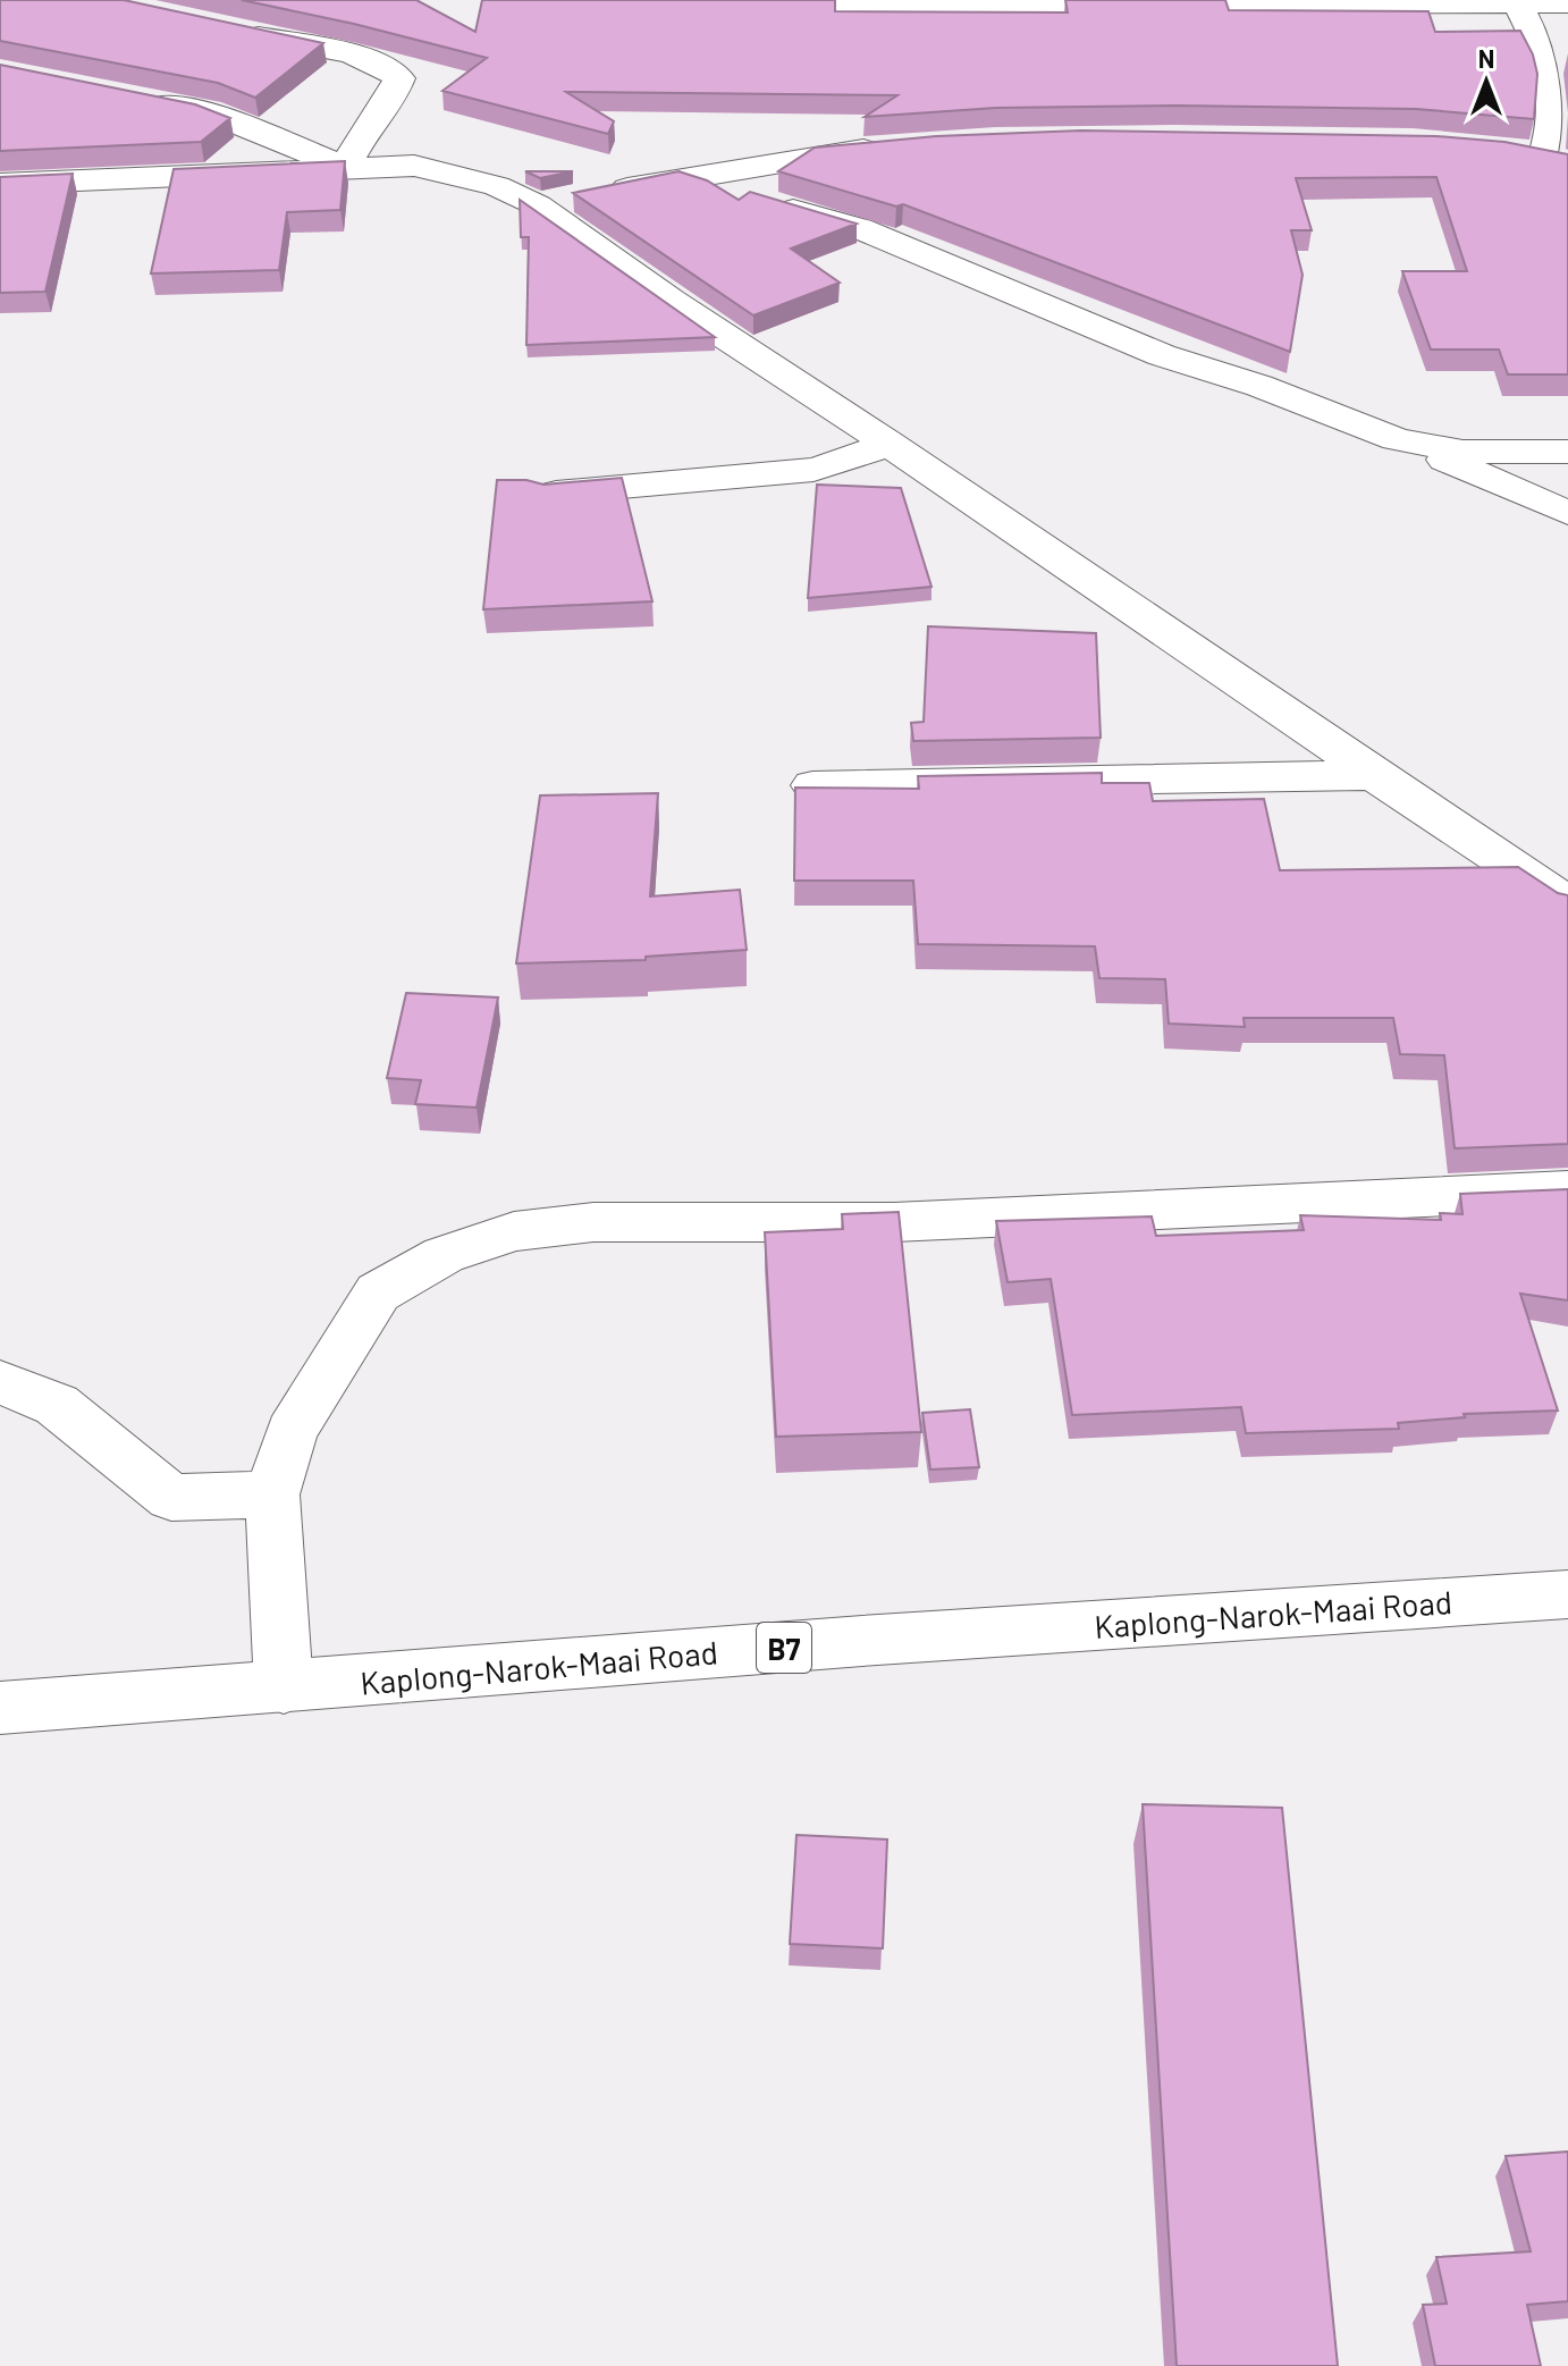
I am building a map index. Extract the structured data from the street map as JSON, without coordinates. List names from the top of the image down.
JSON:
{
  "streets": {
    "main road": ["Kaplong-Narok-Maai Road", "B7"]
  },
  "north": "top"
}
